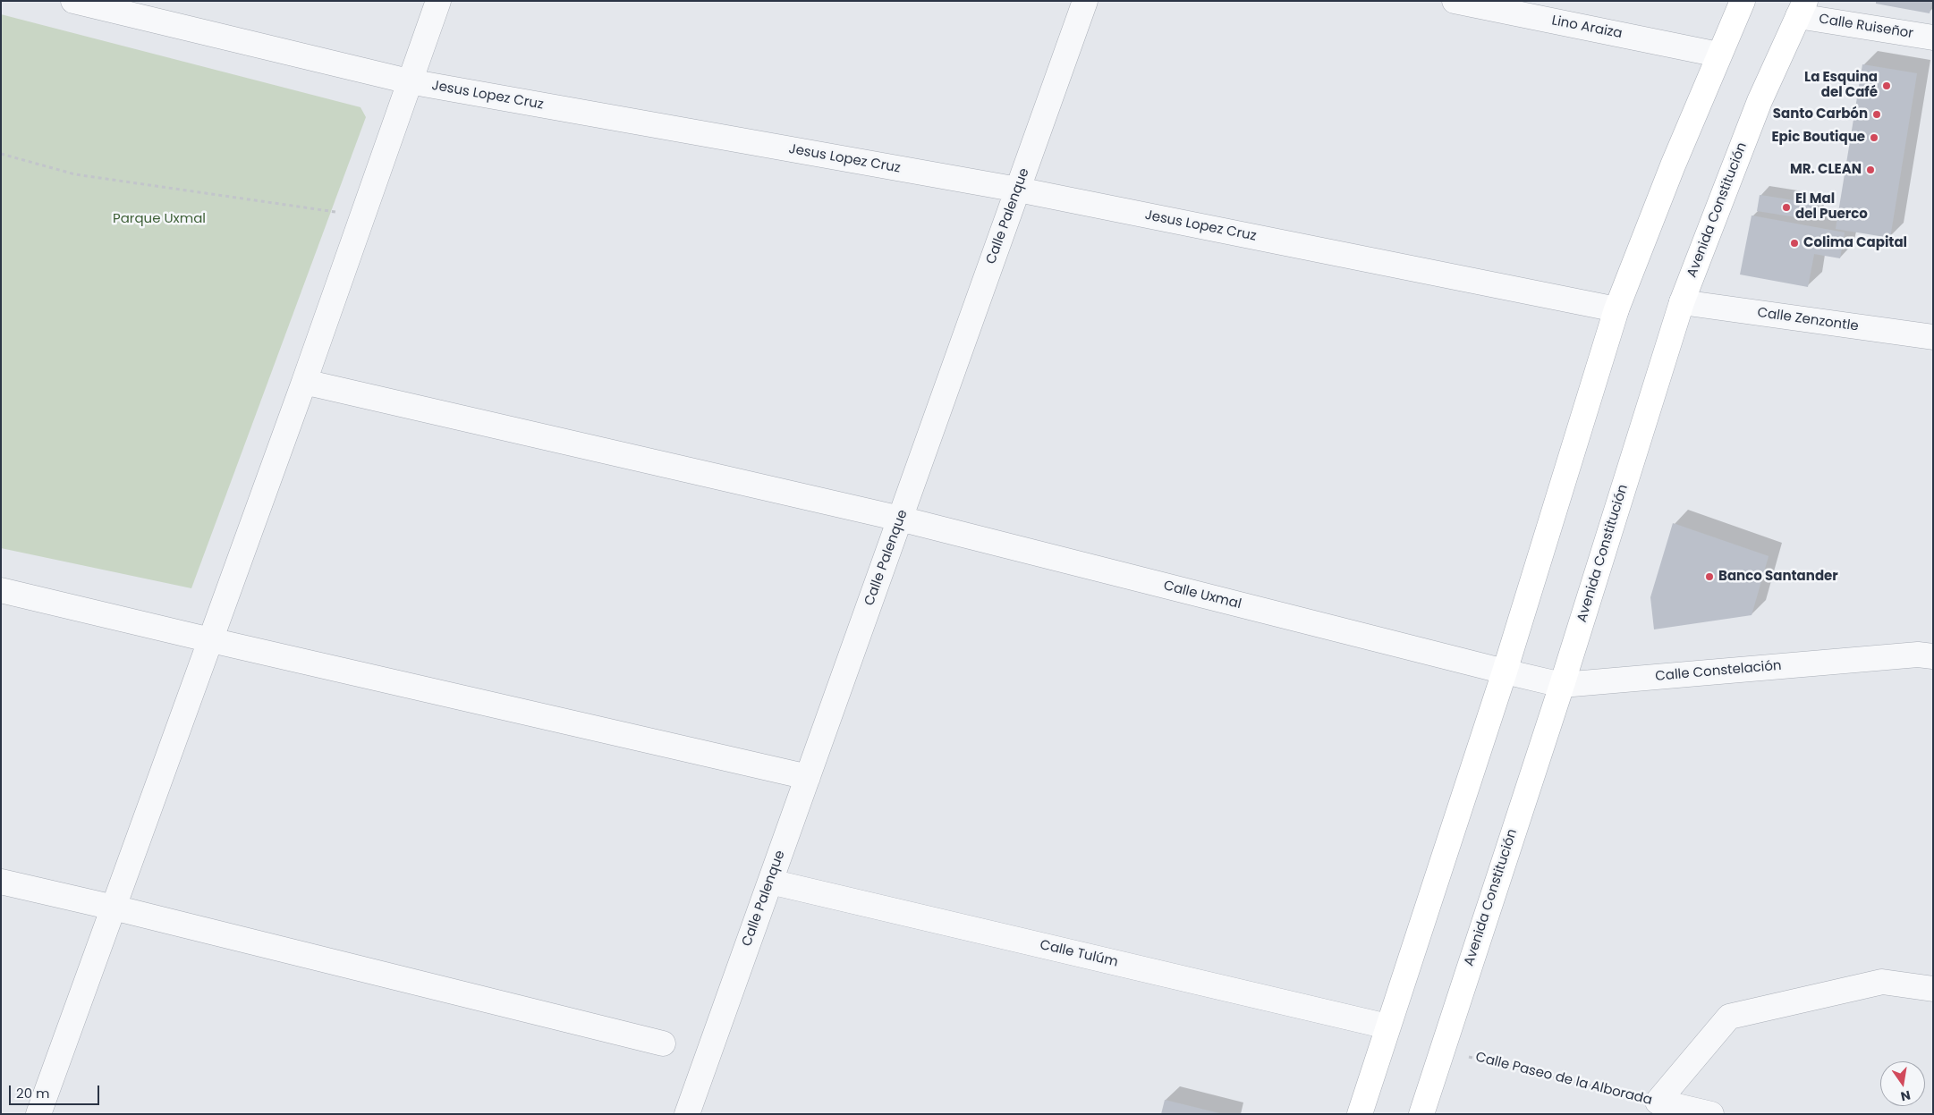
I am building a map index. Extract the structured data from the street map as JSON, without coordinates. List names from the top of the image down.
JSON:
{
  "streets": {
    "street": [
      "Calle Ruiseñor",
      "Lino Araiza",
      "Jesus Lopez Cruz",
      "Avenida Constitución",
      "Calle Palenque",
      "Calle Zenzontle",
      "Calle Uxmal",
      "Calle Constelación",
      "Calle Tulúm",
      "Calle Paseo de la Alborada"
    ]
  },
  "crossings": [
    ["Calle Ruiseñor", "Avenida Constitución"],
    ["Jesus Lopez Cruz", "Calle Palenque"],
    ["Avenida Constitución", "Calle Zenzontle"],
    ["Avenida Constitución", "Calle Constelación"],
    ["Avenida Constitución", "Calle Paseo de la Alborada"],
    ["Calle Palenque", "Calle Uxmal"],
    ["Calle Palenque", "Calle Tulúm"],
    ["Calle Uxmal", "Calle Constelación"]
  ],
  "parks": ["Parque Uxmal"],
  "places": [
    "La Esquina del Café",
    "Santo Carbón",
    "Epic Boutique",
    "MR. CLEAN",
    "El Mal del Puerco",
    "Colima Capital",
    "Banco Santander"
  ],
  "scale_bar": "20 m",
  "north": "bottom"
}
